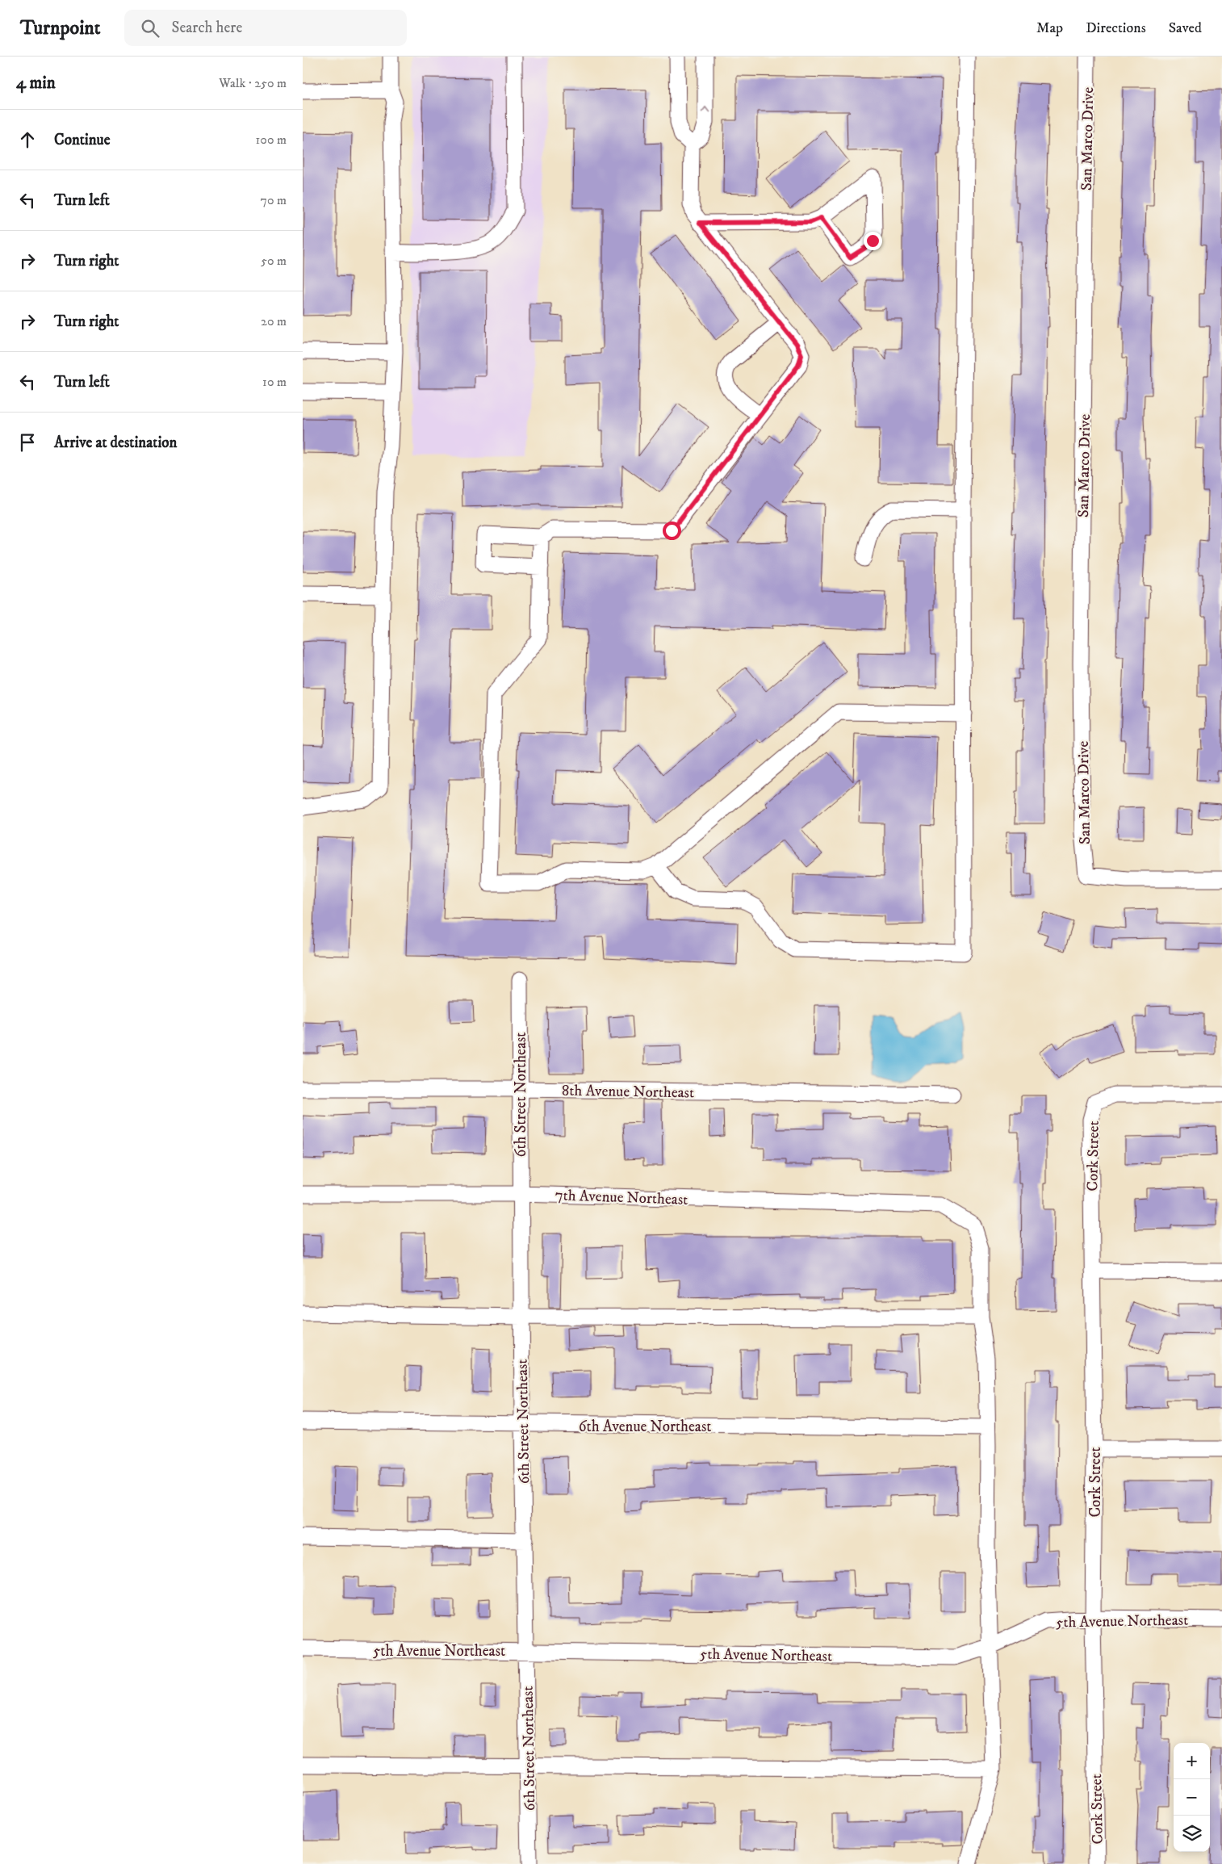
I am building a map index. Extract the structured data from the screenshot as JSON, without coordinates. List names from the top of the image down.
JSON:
{
  "streets": {
    "street": [
      "San Marco Drive",
      "8th Avenue Northeast",
      "6th Street Northeast",
      "Cork Street",
      "7th Avenue Northeast",
      "6th Avenue Northeast",
      "5th Avenue Northeast"
    ]
  },
  "crossings": [
    ["8th Avenue Northeast", "6th Street Northeast"],
    ["6th Street Northeast", "7th Avenue Northeast"],
    ["6th Street Northeast", "6th Avenue Northeast"],
    ["6th Street Northeast", "5th Avenue Northeast"],
    ["Cork Street", "5th Avenue Northeast"]
  ],
  "page": {
    "header": "Turnpoint",
    "search": "Search here",
    "nav": ["Map", "Directions", "Saved"],
    "heading": ["4 min", "Walk · 250 m"],
    "list": [
      ["Continue", "100 m"],
      ["Turn left", "70 m"],
      ["Turn right", "50 m"],
      ["Turn right", "20 m"],
      ["Turn left", "10 m"],
      "Arrive at destination"
    ],
    "map_buttons": ["+", "−"]
  }
}
